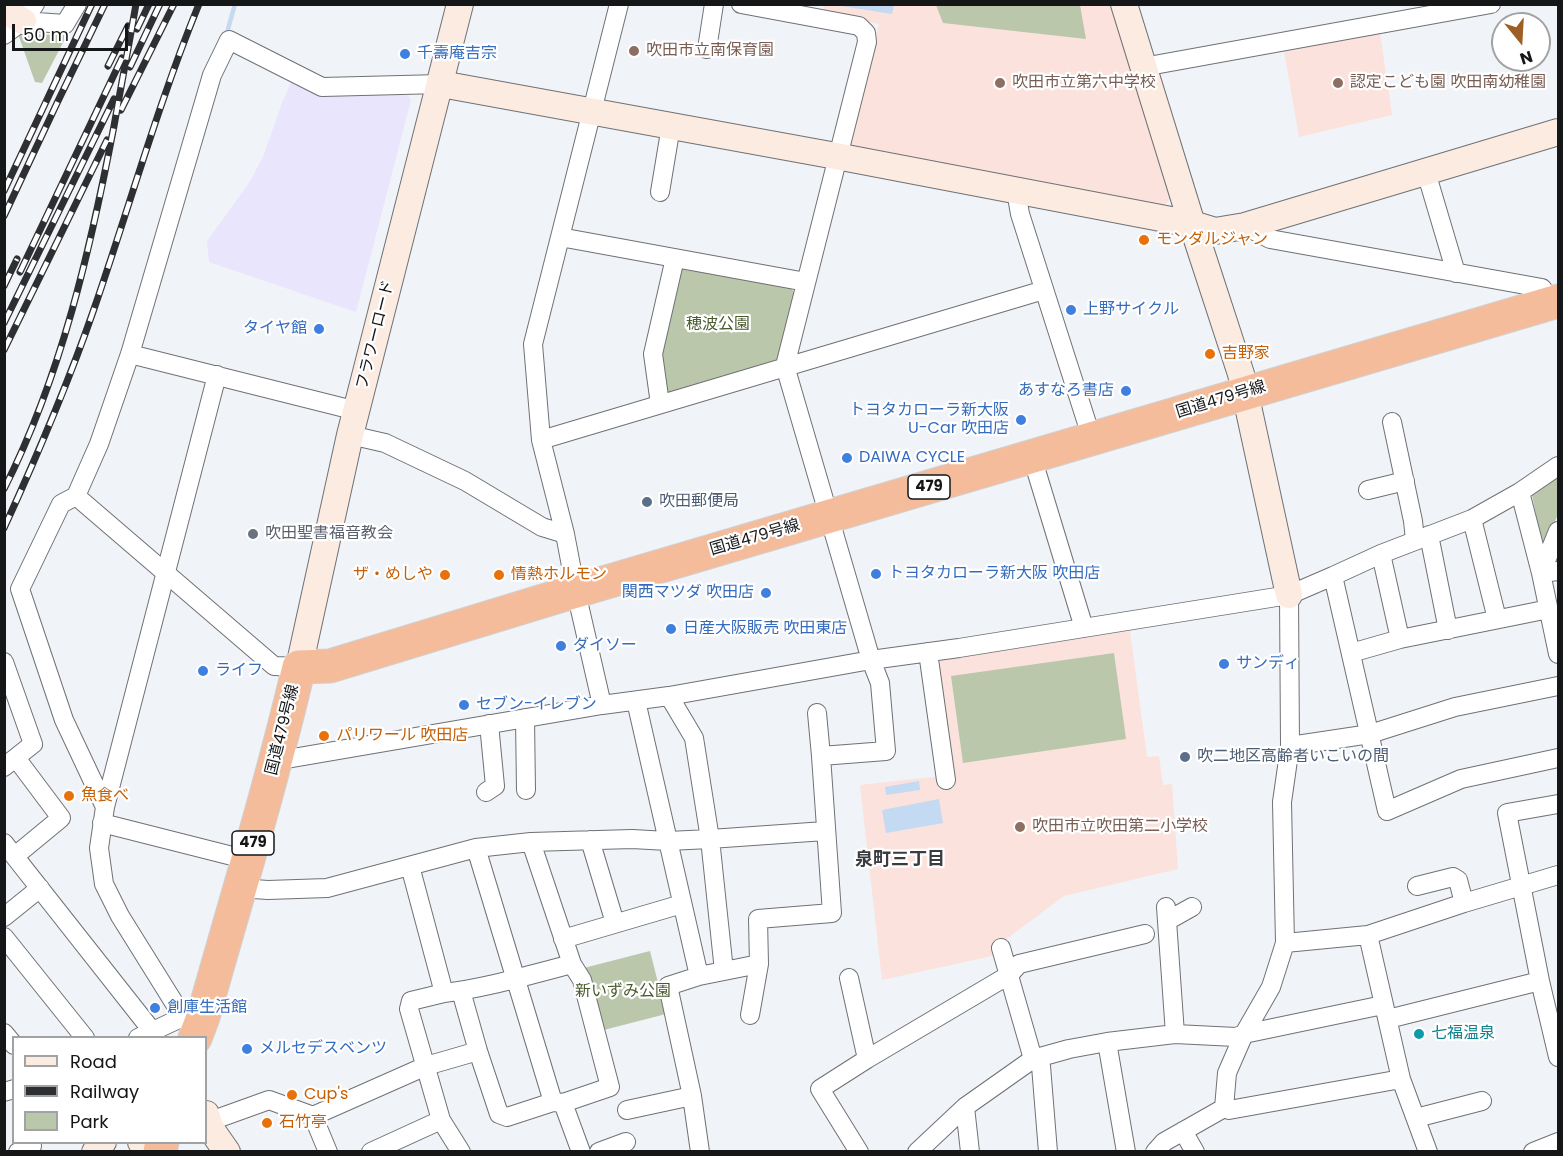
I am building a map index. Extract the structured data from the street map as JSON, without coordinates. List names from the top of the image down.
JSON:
{
  "streets": {
    "highway": ["国道479号線", "479"],
    "street": ["フラワーロード"]
  },
  "crossings": [
    ["フラワーロード", "国道479号線"]
  ],
  "districts": ["泉町三丁目"],
  "parks": ["穂波公園", "新いずみ公園"],
  "places": [
    "吹田市立南保育園",
    "千壽庵吉宗",
    "吹田市立第六中学校",
    "認定こども園 吹田南幼稚園",
    "モンダルジャン",
    "上野サイクル",
    "タイヤ館",
    "吉野家",
    "あすなろ書店",
    "トヨタカローラ新大阪 U-Car 吹田店",
    "DAIWA CYCLE",
    "吹田郵便局",
    "吹田聖書福音教会",
    "トヨタカローラ新大阪 吹田店",
    "ザ・めしや",
    "情熱ホルモン",
    "関西マツダ 吹田店",
    "日産大阪販売 吹田東店",
    "ダイソー",
    "サンディ",
    "ライフ",
    "セブン-イレブン",
    "パリワール 吹田店",
    "吹二地区高齢者いこいの間",
    "魚食べ",
    "吹田市立吹田第二小学校",
    "創庫生活館",
    "七福温泉",
    "メルセデスベンツ",
    "Cup's",
    "石竹亭"
  ],
  "legend": ["Road", "Railway", "Park"],
  "scale_bar": "50 m",
  "north": "bottom"
}
